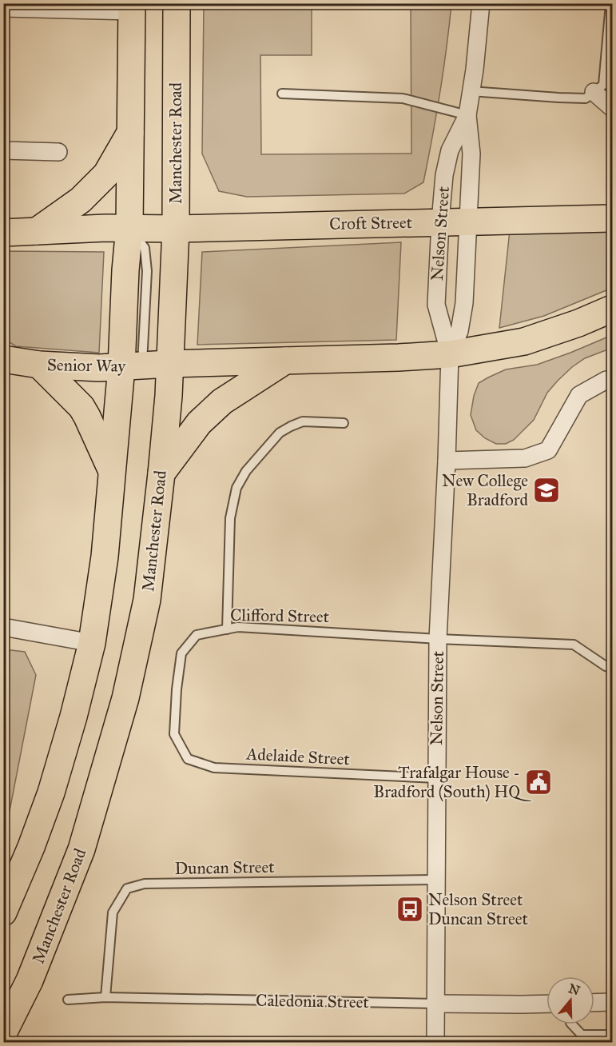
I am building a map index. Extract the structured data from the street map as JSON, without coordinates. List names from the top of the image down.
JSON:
{
  "streets": {
    "main road": ["Manchester Road", "Croft Street", "Senior Way"],
    "street": ["Nelson Street", "Caledonia Street"],
    "lane": ["Clifford Street", "Adelaide Street", "Duncan Street"]
  },
  "crossings": [
    ["Manchester Road", "Croft Street"],
    ["Manchester Road", "Senior Way"],
    ["Croft Street", "Nelson Street"],
    ["Nelson Street", "Clifford Street"],
    ["Nelson Street", "Adelaide Street"],
    ["Nelson Street", "Duncan Street"],
    ["Nelson Street", "Caledonia Street"],
    ["Clifford Street", "Adelaide Street"],
    ["Duncan Street", "Caledonia Street"]
  ],
  "places": {
    "school or university": ["New College Bradford"],
    "public building": ["Trafalgar House - Bradford (South) HQ"],
    "bus stop": ["Nelson Street Duncan Street"]
  },
  "north": "top"
}
